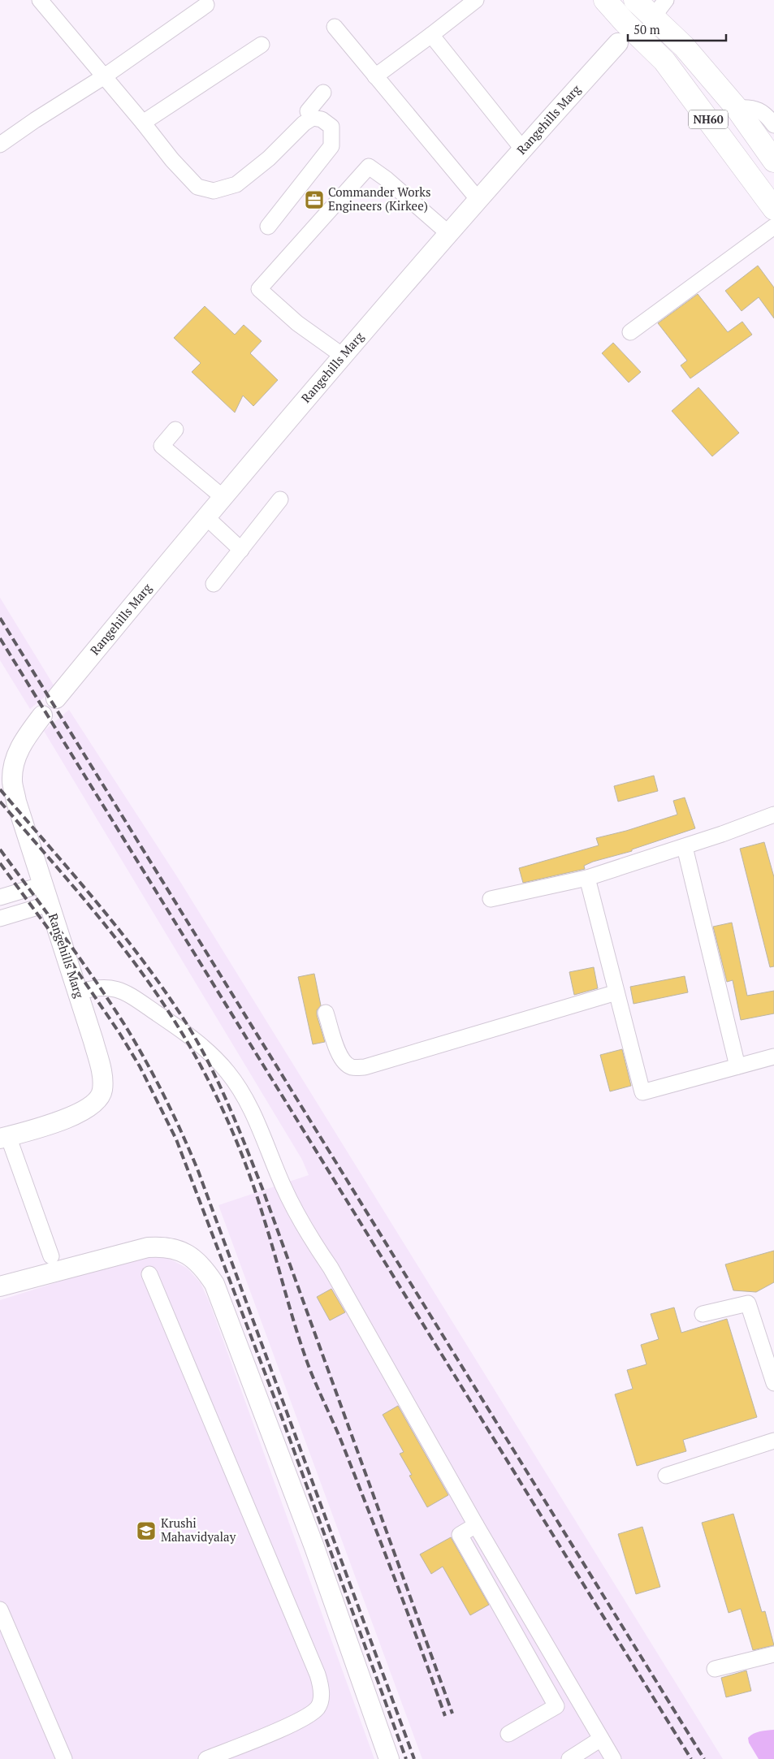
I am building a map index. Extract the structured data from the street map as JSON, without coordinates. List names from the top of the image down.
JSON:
{
  "streets": {
    "highway": ["NH60"],
    "main road": ["Rangehills Marg"]
  },
  "crossings": [
    ["Rangehills Marg", "NH60"]
  ],
  "places": {
    "office": ["Commander Works Engineers (Kirkee)"],
    "school or university": ["Krushi Mahavidyalay"]
  },
  "scale_bar": "50 m"
}
